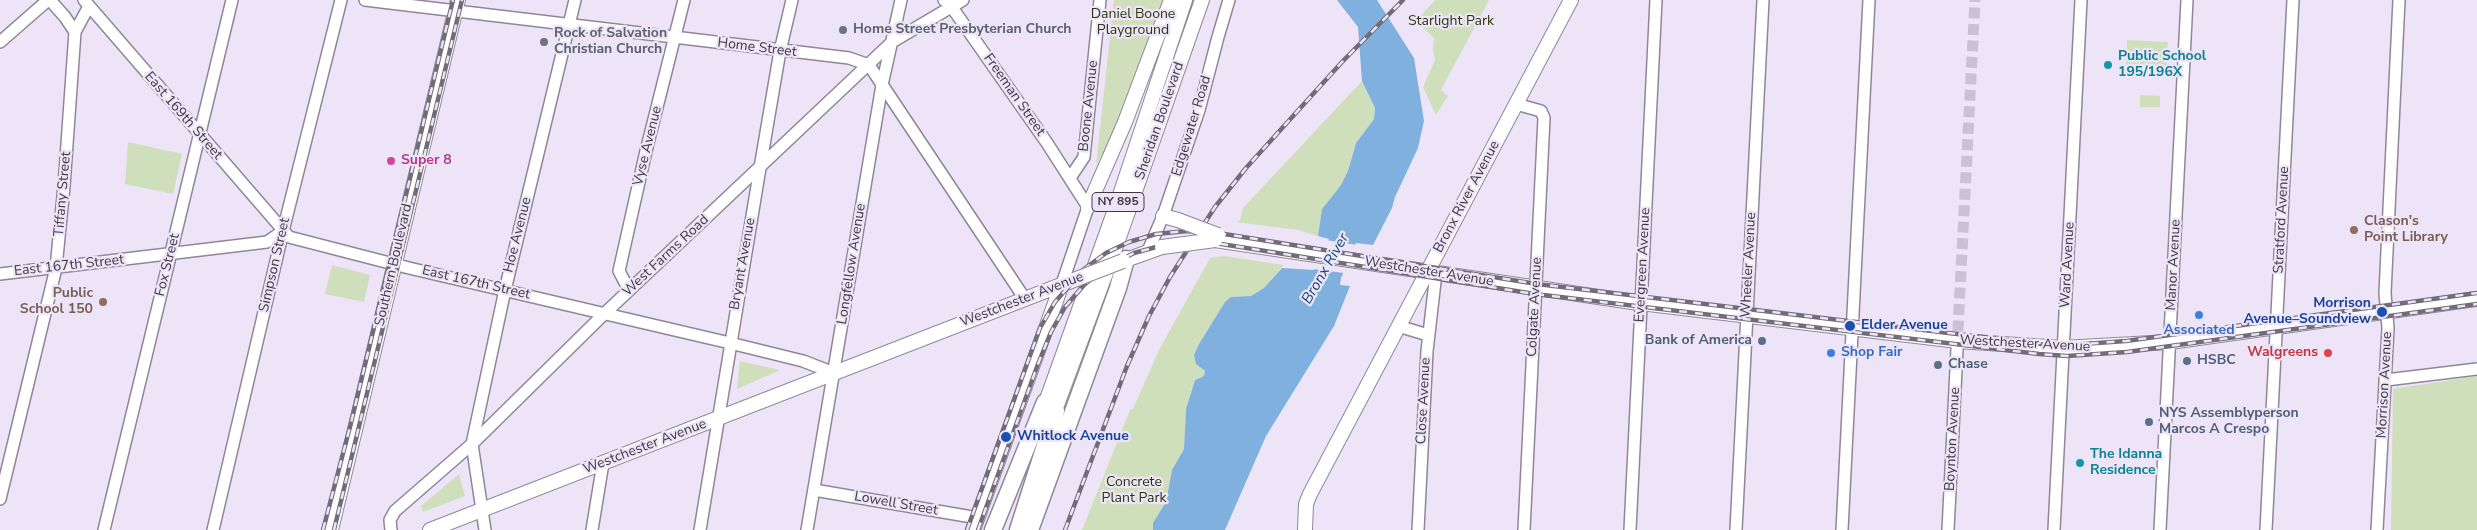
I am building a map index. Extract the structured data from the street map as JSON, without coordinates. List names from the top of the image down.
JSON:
{
  "streets": {
    "highway": ["NY 895"],
    "main road": [
      "Sheridan Boulevard",
      "Bronx River Avenue",
      "Southern Boulevard",
      "Westchester Avenue"
    ],
    "street": [
      "Home Street",
      "Freeman Street",
      "Boone Avenue",
      "East 169th Street",
      "Edgewater Road",
      "Vyse Avenue",
      "Tiffany Street",
      "Stratford Avenue",
      "Hoe Avenue",
      "West Farms Road",
      "Bryant Avenue",
      "Longfellow Avenue",
      "Fox Street",
      "Simpson Street",
      "Evergreen Avenue",
      "Wheeler Avenue",
      "Ward Avenue",
      "Manor Avenue",
      "East 167th Street",
      "Colgate Avenue",
      "Morrison Avenue",
      "Close Avenue",
      "Boynton Avenue",
      "Lowell Street"
    ]
  },
  "crossings": [
    ["Home Street", "Vyse Avenue"],
    ["Home Street", "Hoe Avenue"],
    ["Home Street", "West Farms Road"],
    ["Home Street", "Bryant Avenue"],
    ["Home Street", "Southern Boulevard"],
    ["Freeman Street", "Boone Avenue"],
    ["Freeman Street", "West Farms Road"],
    ["East 169th Street", "Tiffany Street"],
    ["East 169th Street", "Fox Street"],
    ["East 169th Street", "Simpson Street"],
    ["East 169th Street", "East 167th Street"],
    ["Sheridan Boulevard", "NY 895"],
    ["Edgewater Road", "Westchester Avenue"],
    ["Vyse Avenue", "West Farms Road"],
    ["Tiffany Street", "East 167th Street"],
    ["Bronx River Avenue", "Westchester Avenue"],
    ["Bronx River Avenue", "Colgate Avenue"],
    ["Bronx River Avenue", "Close Avenue"],
    ["Stratford Avenue", "Westchester Avenue"],
    ["Hoe Avenue", "West Farms Road"],
    ["Hoe Avenue", "East 167th Street"],
    ["Hoe Avenue", "Westchester Avenue"],
    ["West Farms Road", "Bryant Avenue"],
    ["West Farms Road", "Longfellow Avenue"],
    ["West Farms Road", "East 167th Street"],
    ["Bryant Avenue", "East 167th Street"],
    ["Bryant Avenue", "Westchester Avenue"],
    ["Longfellow Avenue", "East 167th Street"],
    ["Longfellow Avenue", "Westchester Avenue"],
    ["Longfellow Avenue", "Lowell Street"],
    ["Fox Street", "East 167th Street"],
    ["Simpson Street", "East 167th Street"],
    ["Southern Boulevard", "East 167th Street"],
    ["Evergreen Avenue", "Westchester Avenue"],
    ["Wheeler Avenue", "Westchester Avenue"],
    ["Ward Avenue", "Westchester Avenue"],
    ["Manor Avenue", "Westchester Avenue"],
    ["East 167th Street", "Westchester Avenue"],
    ["Westchester Avenue", "Colgate Avenue"],
    ["Westchester Avenue", "Morrison Avenue"],
    ["Westchester Avenue", "Close Avenue"]
  ],
  "water": ["Bronx River"],
  "parks": ["Daniel Boone Playground", "Starlight Park", "Concrete Plant Park"],
  "places": [
    "Home Street Presbyterian Church",
    "Rock of Salvation Christian Church",
    "Public School 195/196X",
    "Super 8",
    "Clason's Point Library",
    "Public School 150",
    "Morrison Avenue–Soundview",
    "Associated",
    "Elder Avenue",
    "Bank of America",
    "Shop Fair",
    "Walgreens",
    "HSBC",
    "Chase",
    "NYS Assemblyperson Marcos A Crespo",
    "Whitlock Avenue",
    "The Idanna Residence"
  ]
}
